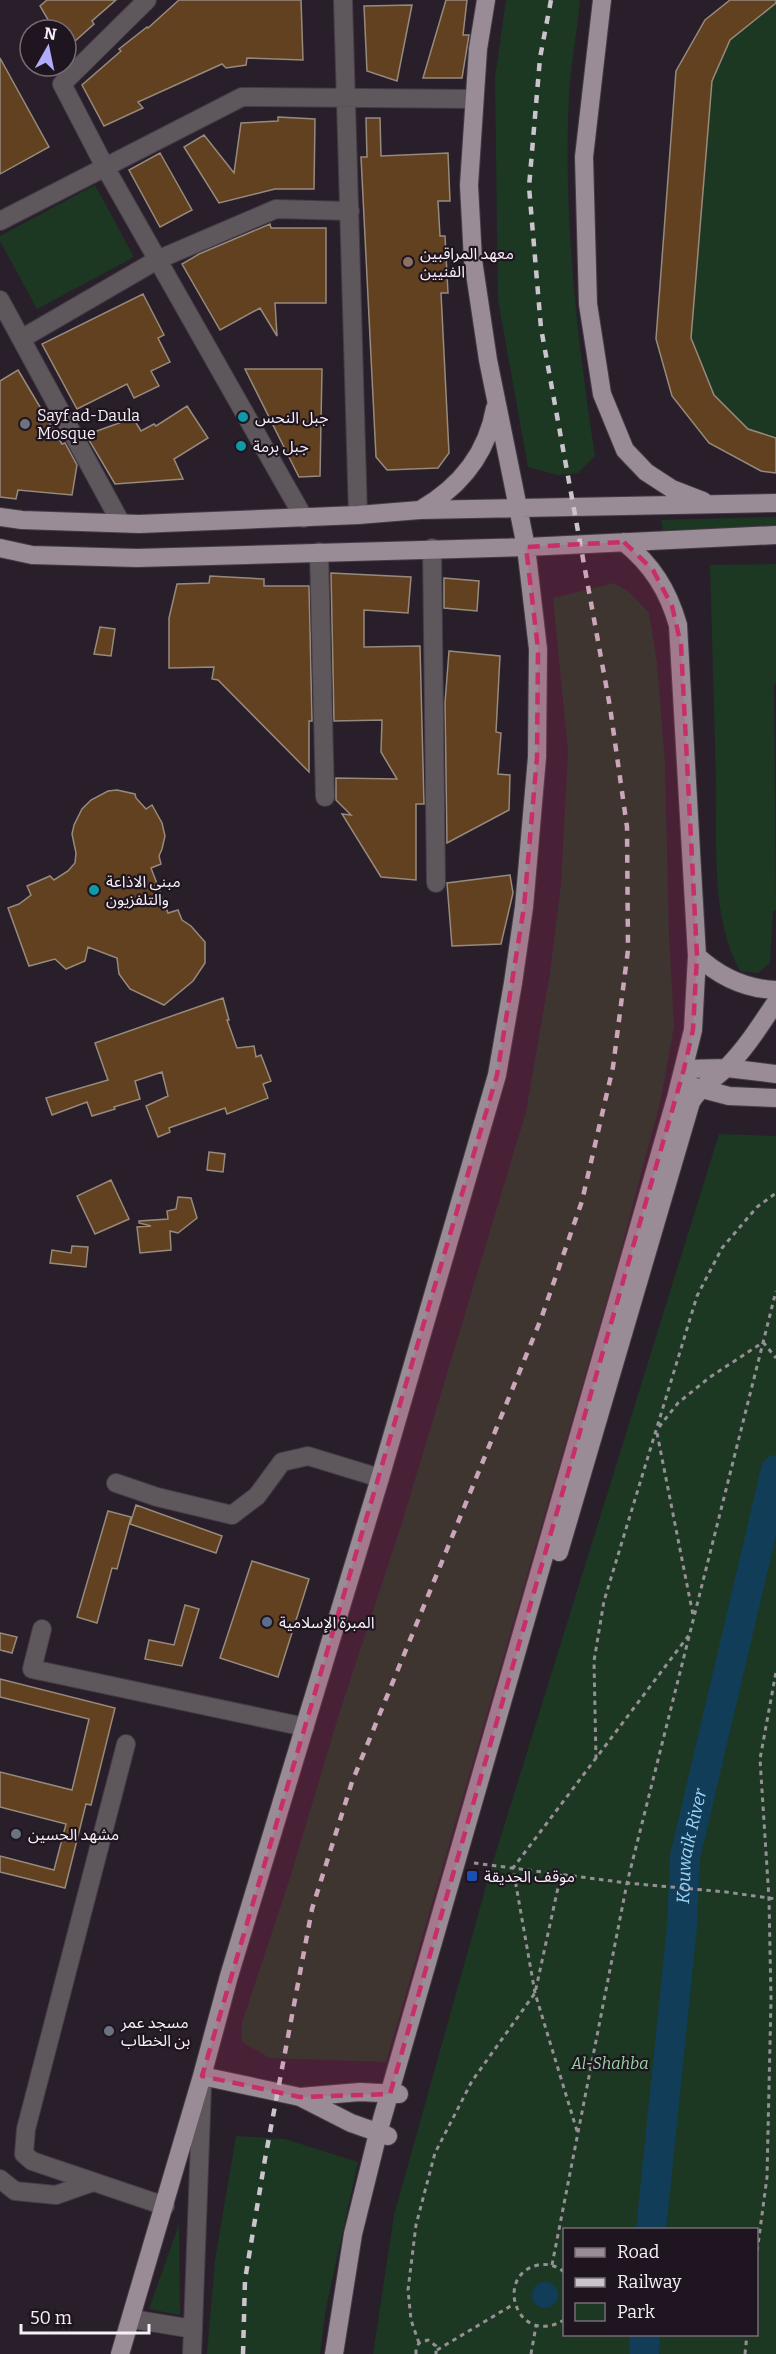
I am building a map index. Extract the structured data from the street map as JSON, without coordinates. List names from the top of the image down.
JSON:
{
  "water": ["Kouwaik River"],
  "parks": ["Al-Shahba"],
  "places": {
    "other": [
      "معهد المراقبين الفنيين",
      "جبل النحس",
      "Sayf ad-Daula Mosque",
      "جبل برمة",
      "مبنى الاذاعة والتلفزيون",
      "المبرة الإسلامية",
      "مشهد الحسين",
      "مسجد عمر بن الخطاب"
    ],
    "transit": ["موقف الحديقة"]
  },
  "legend": ["Road", "Railway", "Park"],
  "scale_bar": "50 m",
  "north": "top"
}
